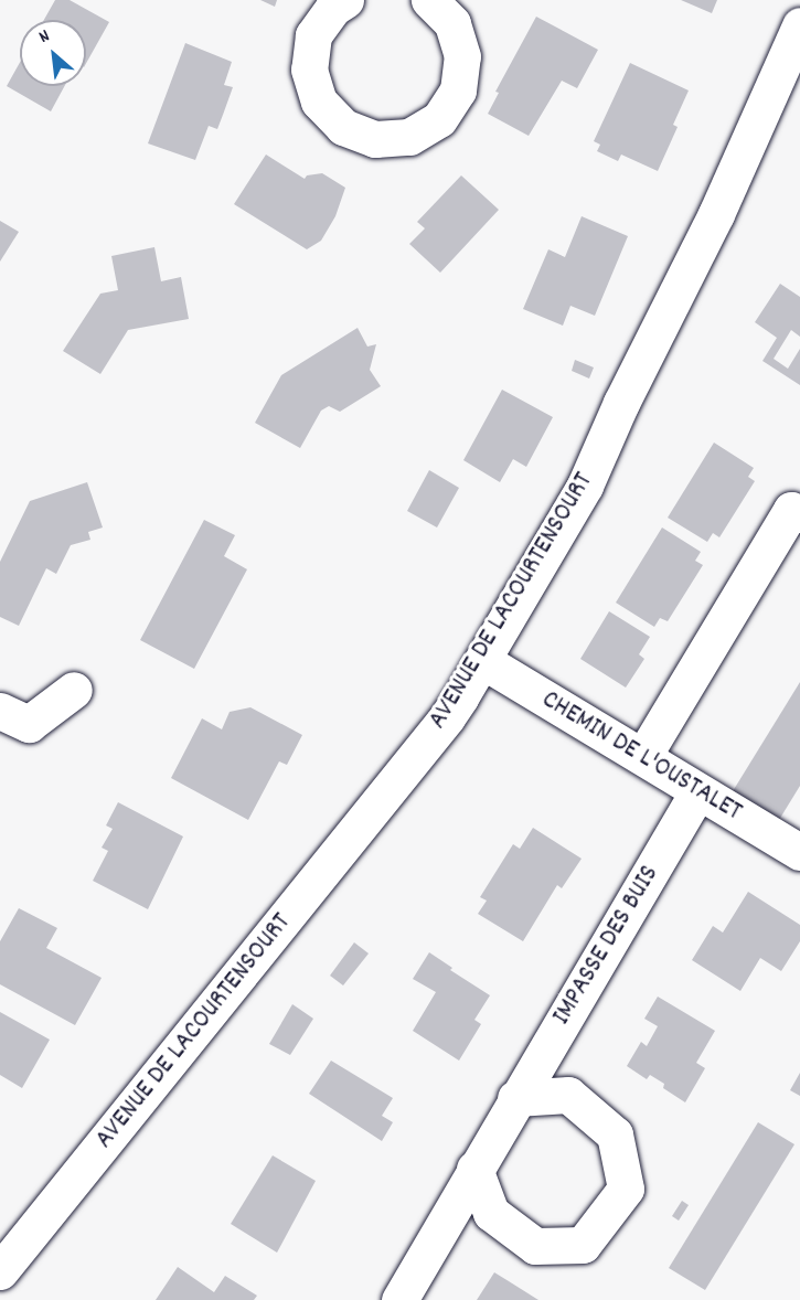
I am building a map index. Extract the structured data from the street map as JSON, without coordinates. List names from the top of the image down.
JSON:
{
  "streets": {
    "street": ["AVENUE DE LACOURTENSOURT", "CHEMIN DE L'OUSTALET", "IMPASSE DES BUIS"]
  },
  "crossings": [
    ["AVENUE DE LACOURTENSOURT", "CHEMIN DE L'OUSTALET"],
    ["CHEMIN DE L'OUSTALET", "IMPASSE DES BUIS"]
  ],
  "north": "top left"
}
